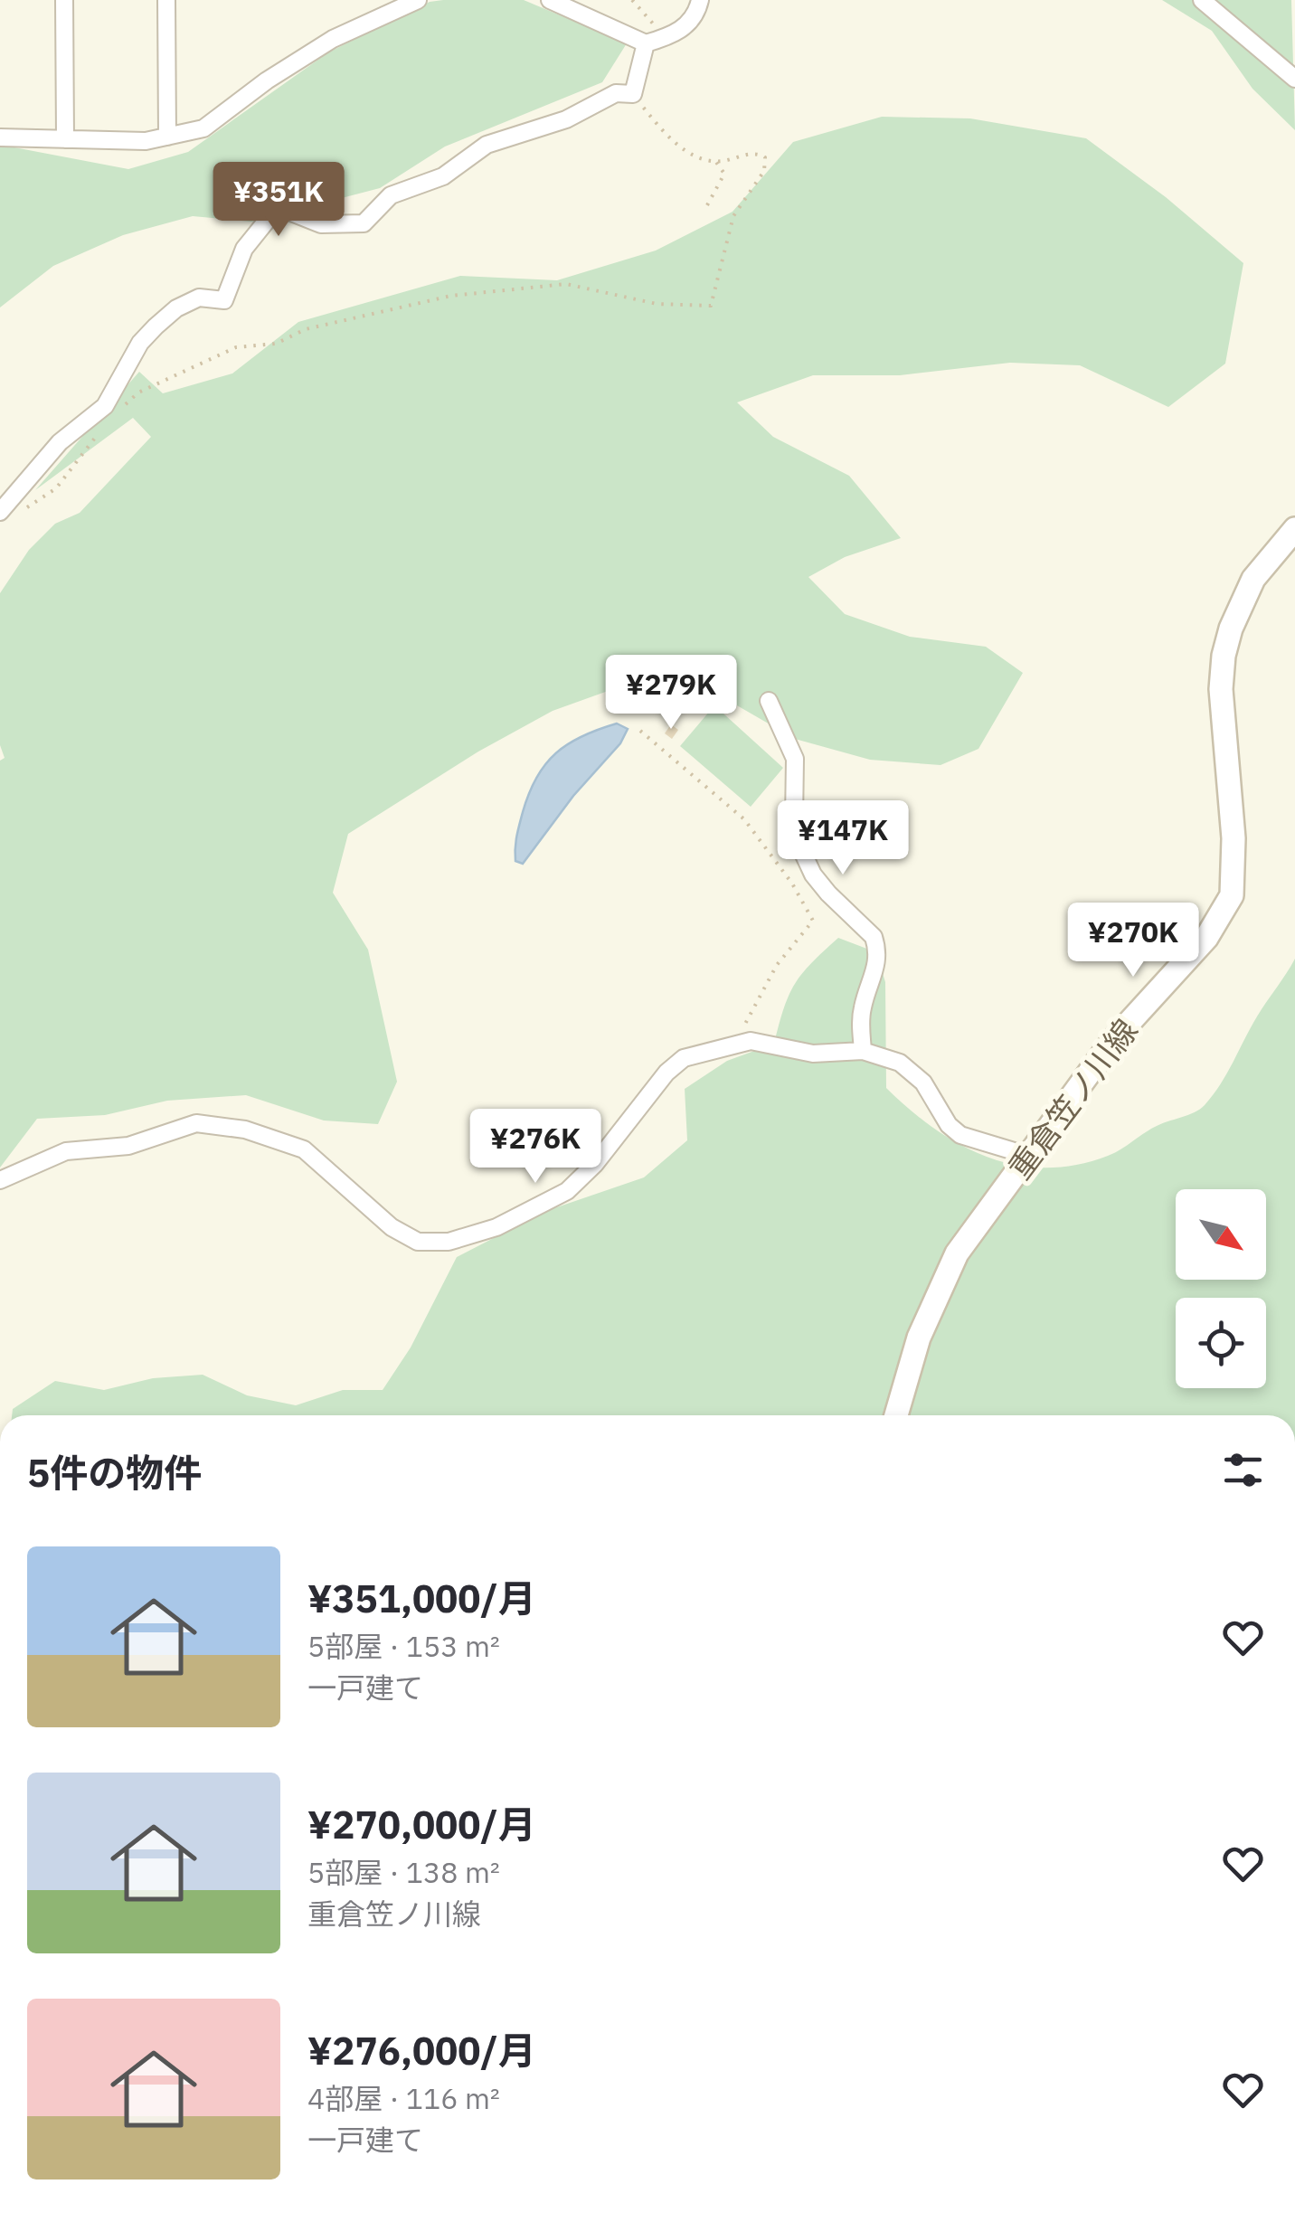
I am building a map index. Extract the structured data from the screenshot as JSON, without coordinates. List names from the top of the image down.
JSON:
{
  "streets": {
    "main road": ["重倉笠ノ川線"]
  },
  "north": "bottom right",
  "page": {
    "price": [
      "¥351K",
      "¥279K",
      "¥147K",
      "¥270K",
      "¥276K"
    ],
    "heading": "5件の物件",
    "list": [
      {
        "name": "¥351,000/月",
        "note": "5部屋 · 153 m² · 一戸建て"
      },
      {
        "name": "¥270,000/月",
        "note": "5部屋 · 138 m² · 重倉笠ノ川線"
      },
      {
        "name": "¥276,000/月",
        "note": "4部屋 · 116 m² · 一戸建て"
      }
    ]
  }
}
